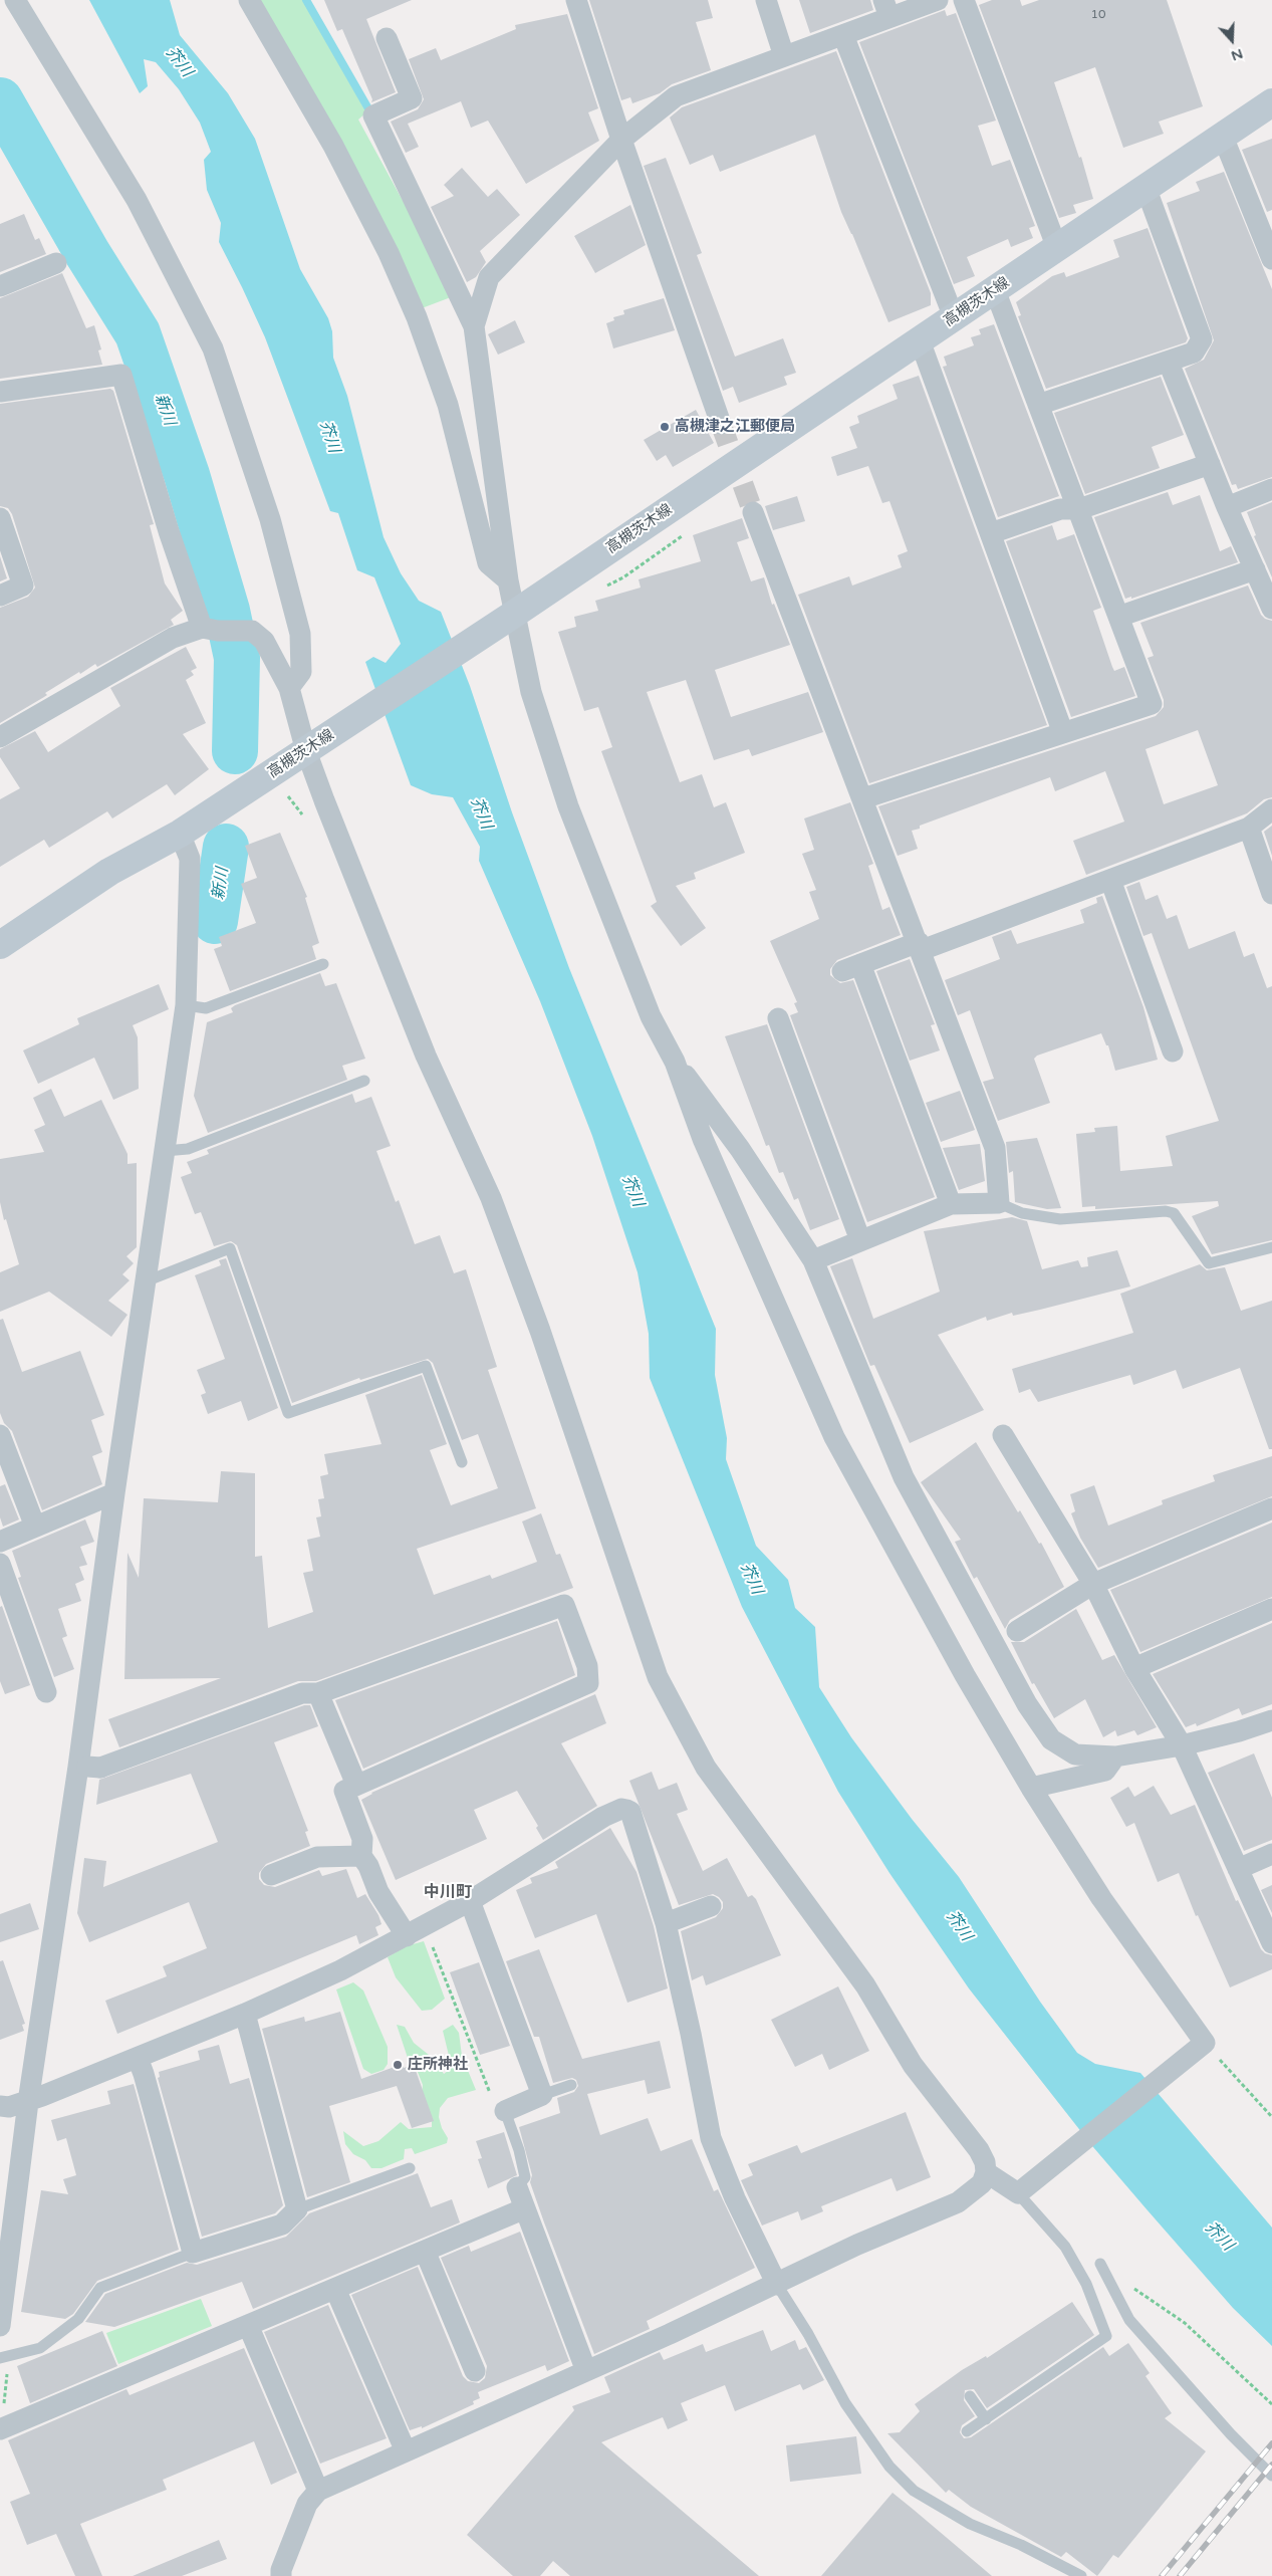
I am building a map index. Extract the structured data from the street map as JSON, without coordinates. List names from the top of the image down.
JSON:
{
  "streets": {
    "main road": ["高槻茨木線"]
  },
  "districts": ["中川町"],
  "water": ["芥川", "新川"],
  "places": ["高槻津之江郵便局", "庄所神社"],
  "house_numbers": ["10"],
  "north": "bottom"
}
